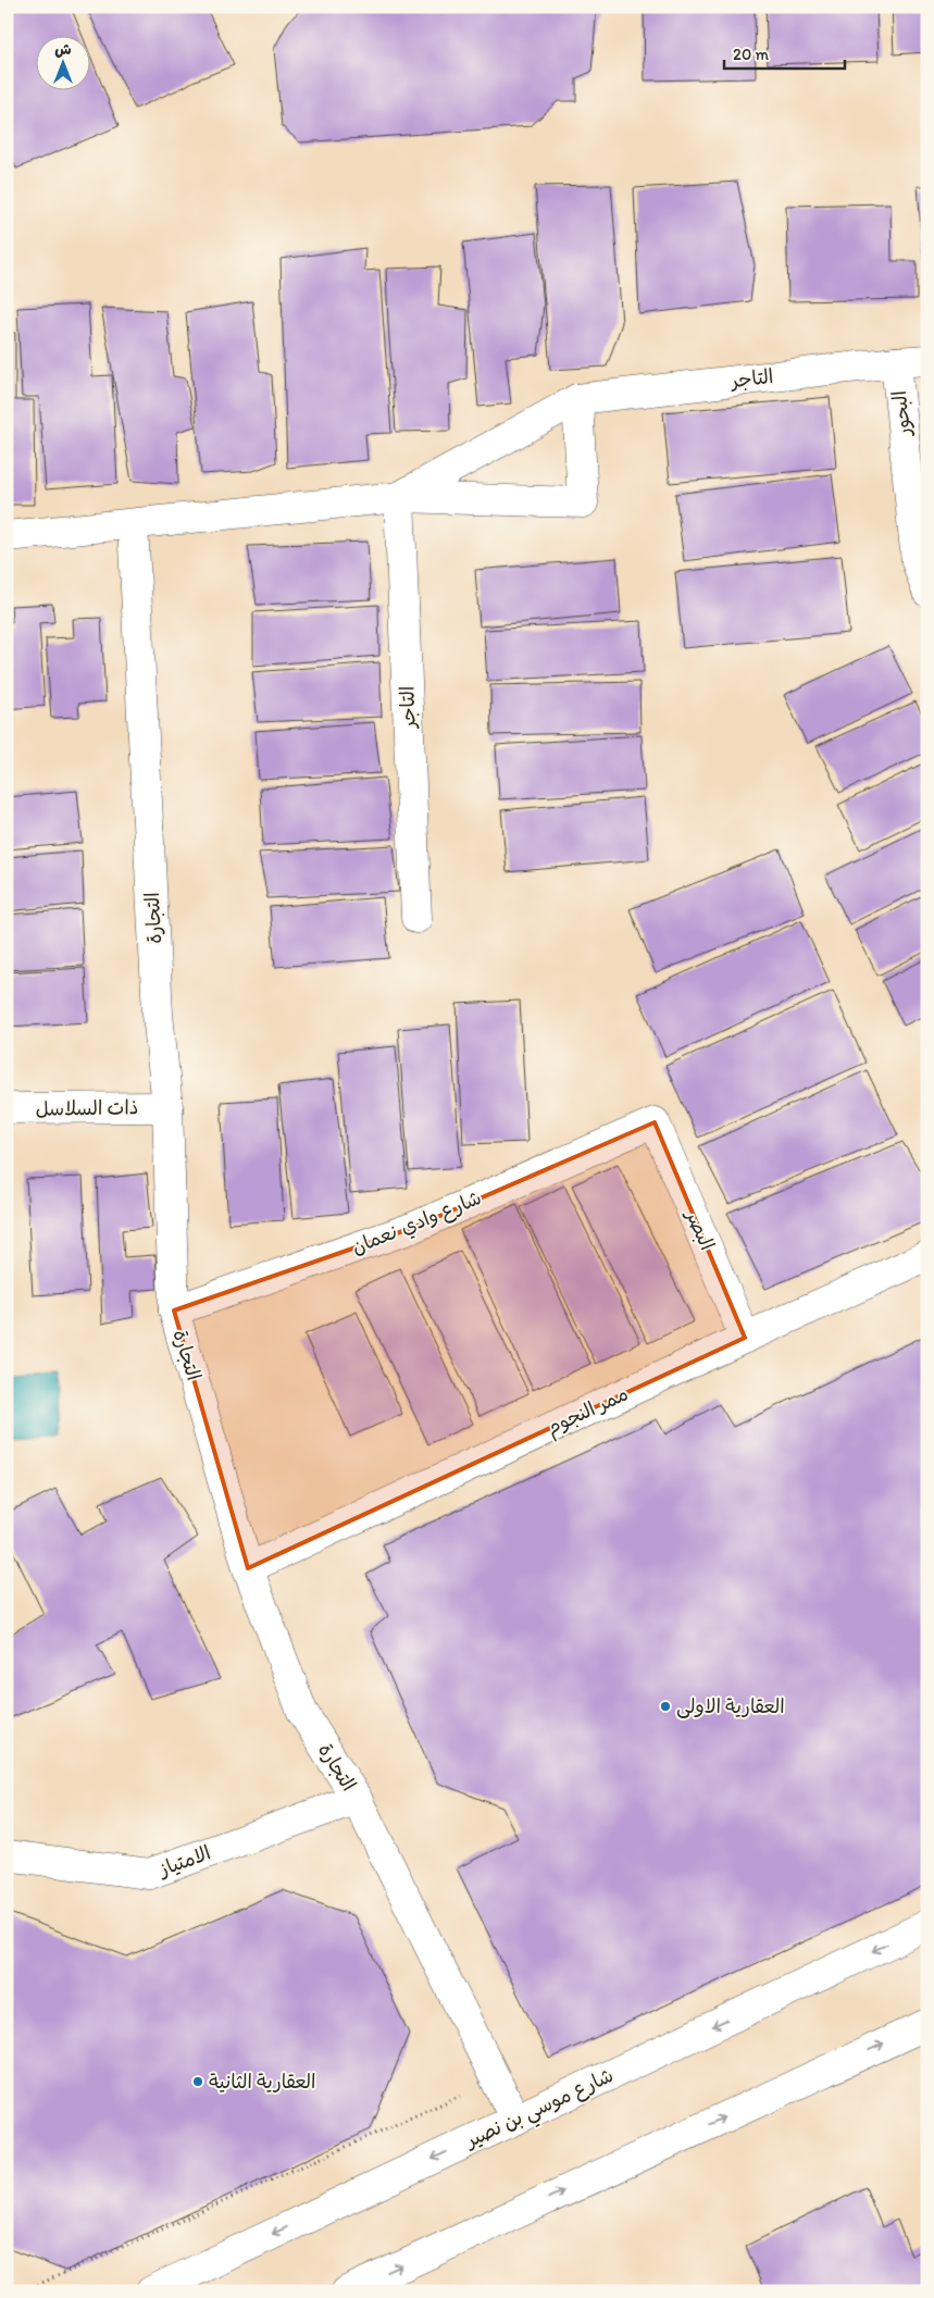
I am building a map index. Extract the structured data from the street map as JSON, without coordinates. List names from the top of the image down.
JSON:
{
  "streets": {
    "street": [
      "التاجر",
      "البحور",
      "التجارة",
      "ذات السلاسل",
      "شارع وادي نعمان",
      "البصر",
      "ممر النجوم",
      "الامتياز",
      "شارع موسي بن نصير"
    ]
  },
  "crossings": [
    ["التاجر", "البحور"],
    ["التاجر", "التجارة"],
    ["التجارة", "ذات السلاسل"],
    ["التجارة", "شارع وادي نعمان"],
    ["التجارة", "ممر النجوم"],
    ["التجارة", "الامتياز"],
    ["التجارة", "شارع موسي بن نصير"],
    ["شارع وادي نعمان", "البصر"],
    ["البصر", "ممر النجوم"]
  ],
  "places": ["العقارية الاولى", "العقارية الثانية"],
  "scale_bar": "20 m",
  "north": "top"
}
